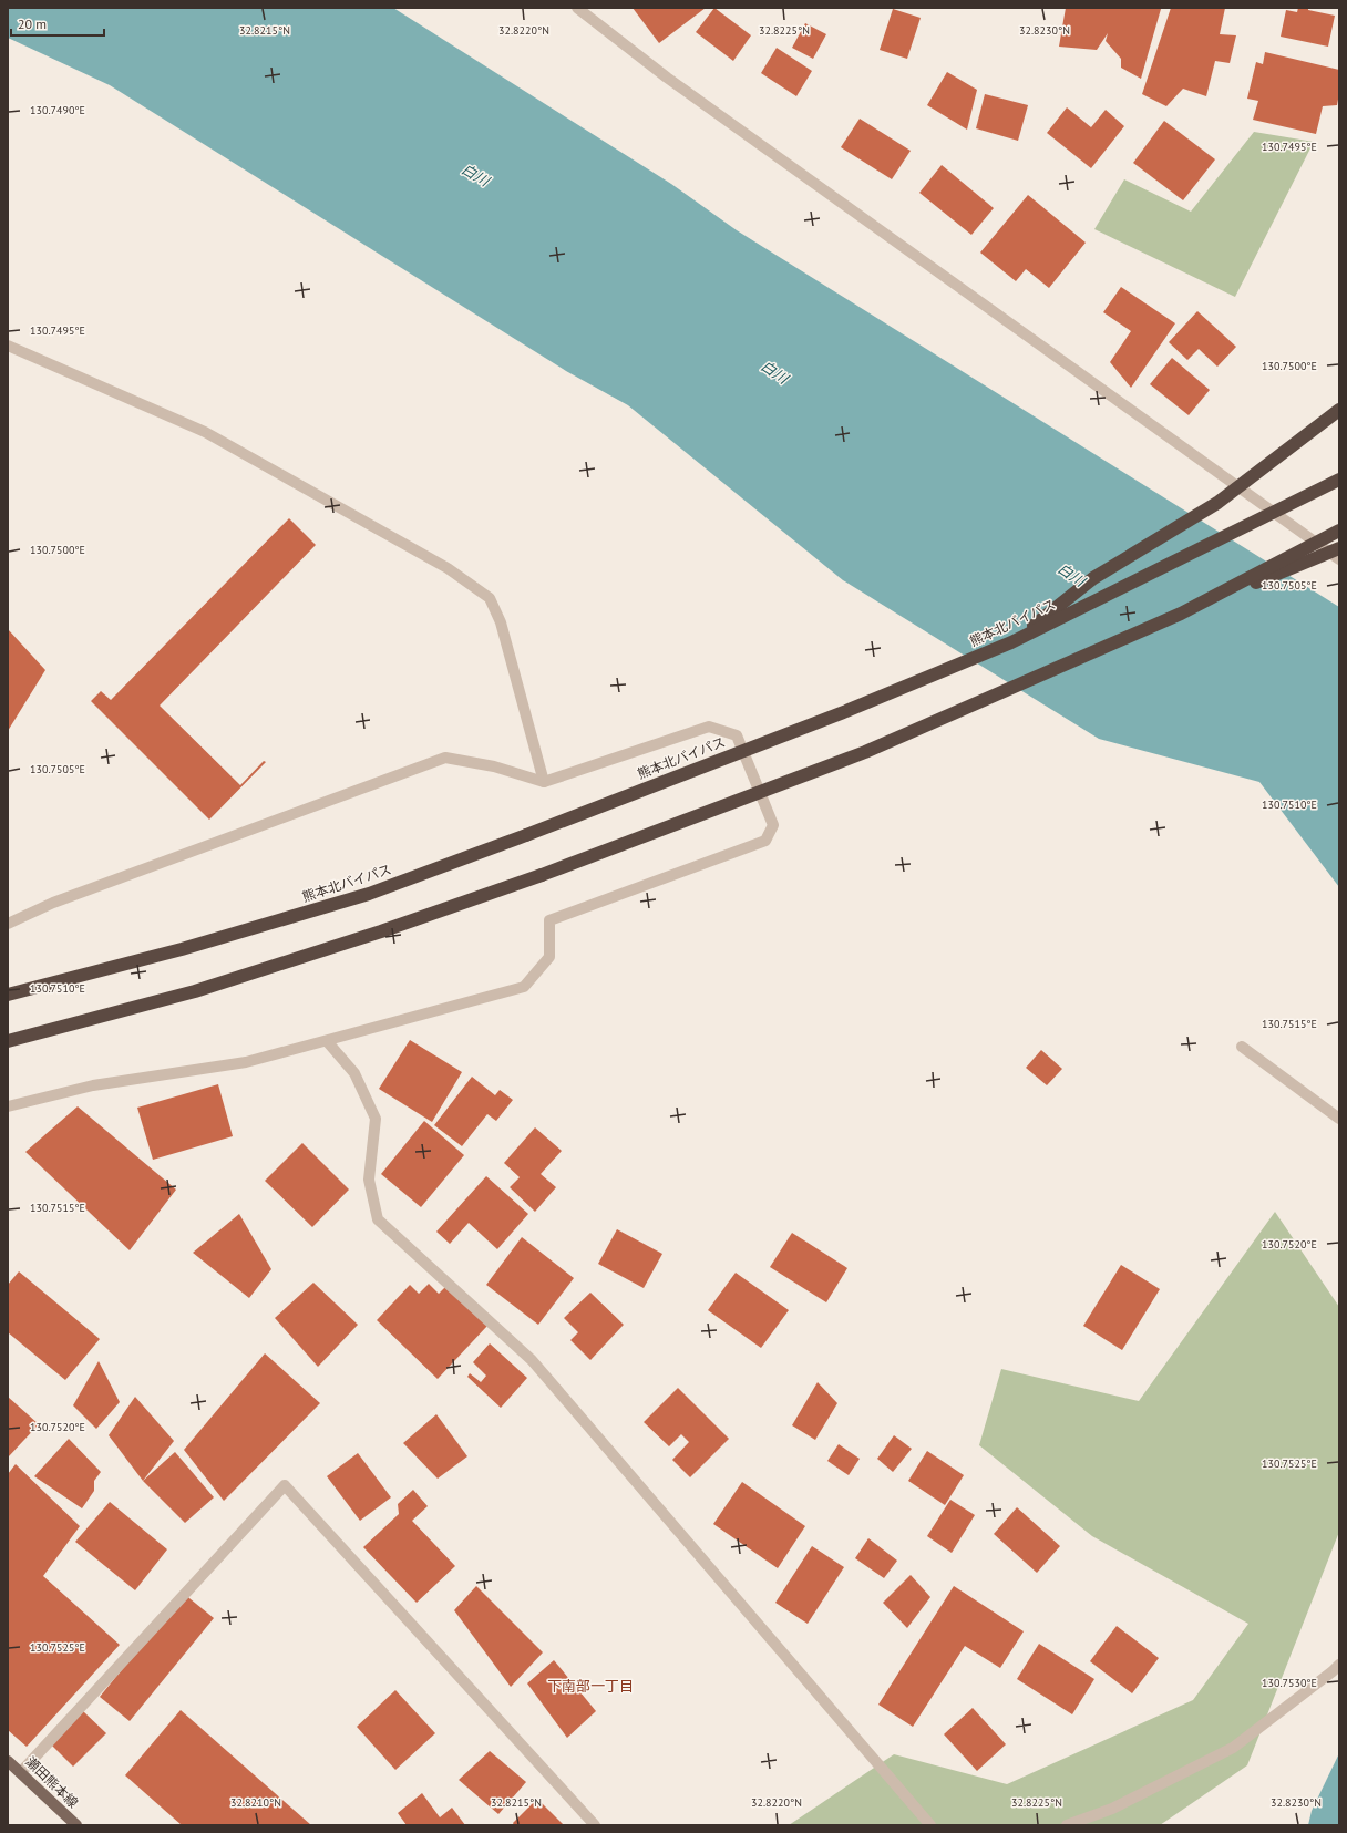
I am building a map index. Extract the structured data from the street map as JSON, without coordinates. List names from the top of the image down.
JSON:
{
  "streets": {
    "highway": ["熊本北バイパス"],
    "main road": ["瀬田熊本線"]
  },
  "districts": ["下南部一丁目"],
  "water": ["白川"],
  "scale_bar": "20 m",
  "coordinates": [
    "32.8215°N",
    "32.8220°N",
    "32.8225°N",
    "32.8230°N",
    "130.7490°E",
    "130.7495°E",
    "130.7500°E",
    "130.7505°E",
    "130.7510°E",
    "130.7515°E",
    "130.7520°E",
    "130.7525°E",
    "130.7530°E",
    "32.8210°N"
  ]
}
